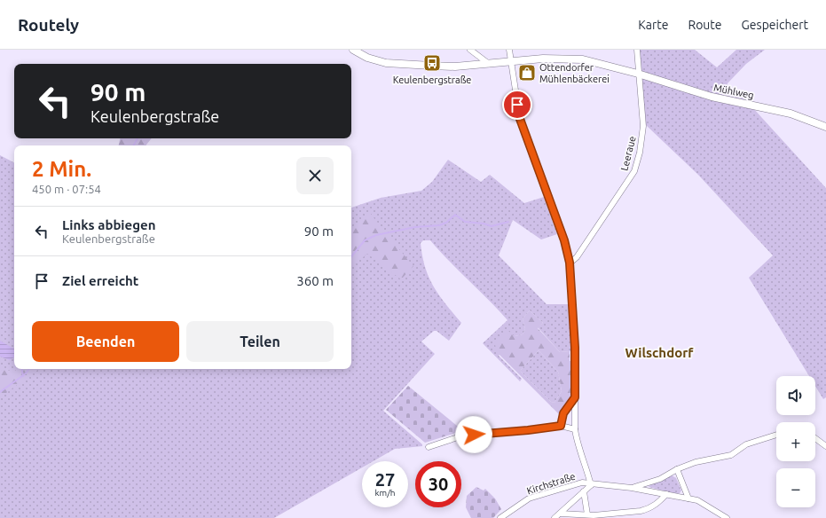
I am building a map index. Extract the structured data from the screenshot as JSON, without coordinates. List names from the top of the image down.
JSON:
{
  "streets": {
    "street": ["Mühlweg", "Leeraue", "Kirchstraße"]
  },
  "crossings": [
    ["Mühlweg", "Leeraue"]
  ],
  "districts": ["Wilschdorf"],
  "places": {
    "bus stop": ["Keulenbergstraße"],
    "shop": ["Ottendorfer Mühlenbäckerei"]
  },
  "page": {
    "header": "Routely",
    "nav": ["Karte", "Route", "Gespeichert"],
    "turn": ["90 m", "Keulenbergstraße"],
    "heading": ["2 Min.", "450 m · 07:54"],
    "list": [
      {
        "name": "Links abbiegen",
        "note": "Keulenbergstraße",
        "value": "90 m"
      },
      {
        "name": "Ziel erreicht",
        "value": "360 m"
      }
    ],
    "buttons": ["Beenden", "Teilen"],
    "map_buttons": ["+", "−"],
    "speed": "27 km/h",
    "limit": "30"
  }
}
